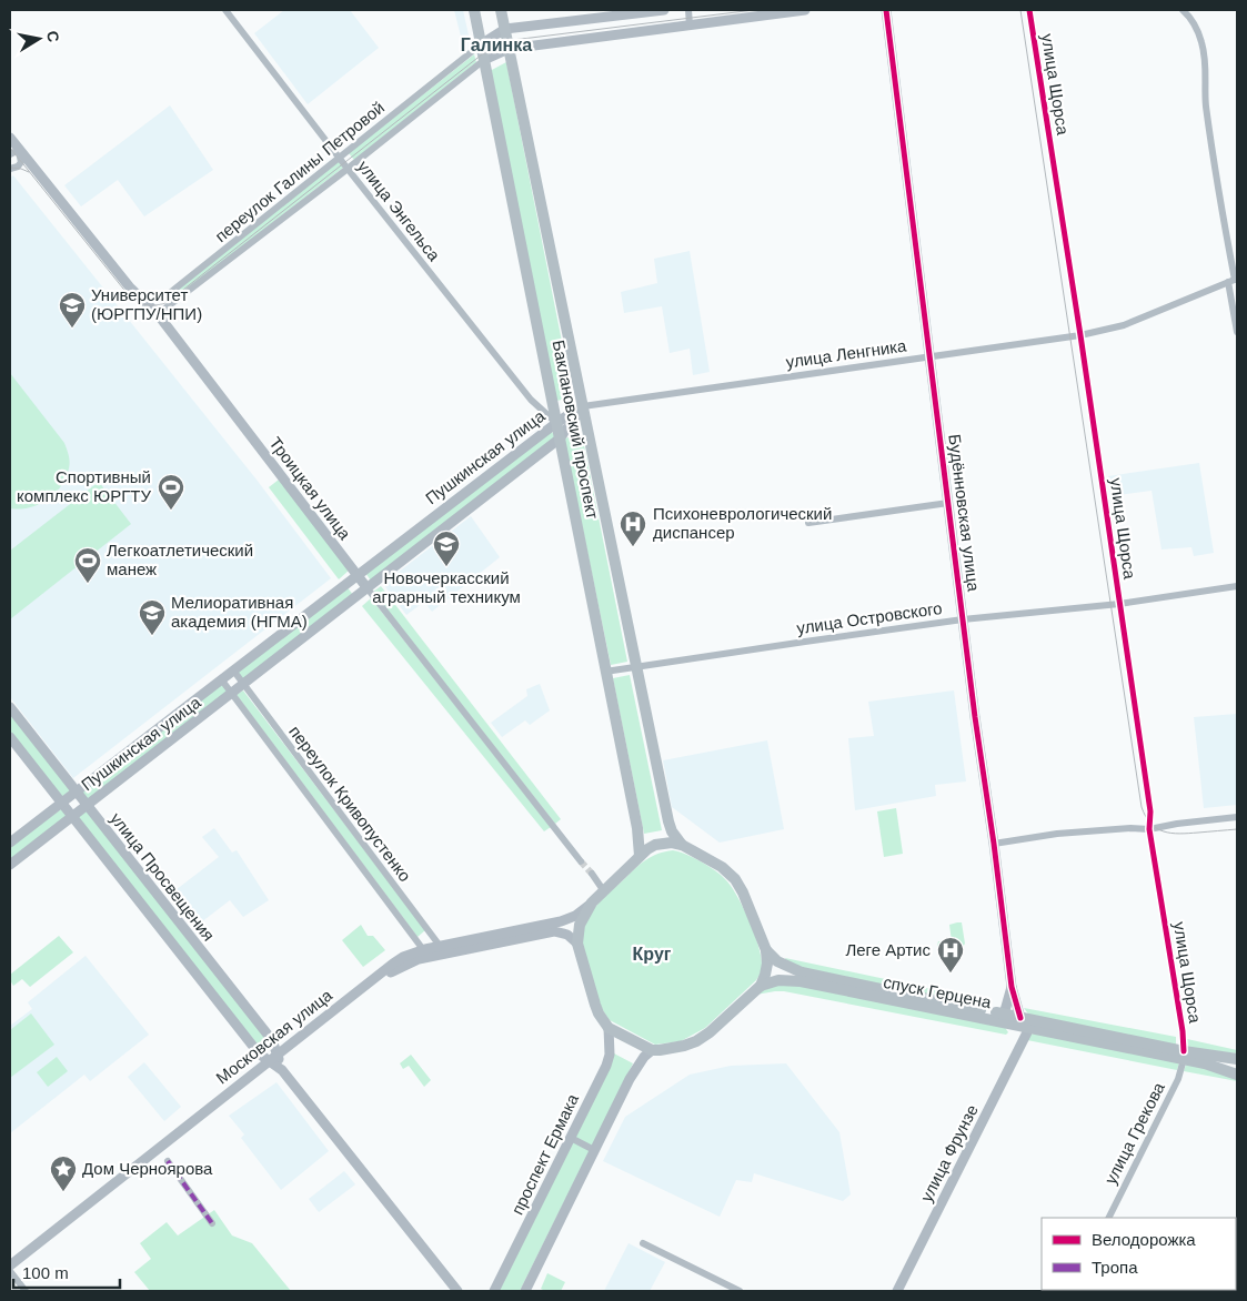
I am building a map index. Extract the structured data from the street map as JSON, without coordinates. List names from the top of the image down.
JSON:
{
  "streets": {
    "main road": ["Баклановский проспект", "спуск Герцена"],
    "street": [
      "улица Щорса",
      "переулок Галины Петровой",
      "улица Энгельса",
      "улица Ленгника",
      "Пушкинская улица",
      "Троицкая улица",
      "Будённовская улица",
      "улица Островского",
      "переулок Кривопустенко",
      "улица Просвещения",
      "Московская улица",
      "улица Грекова",
      "улица Фрунзе",
      "проспект Ермака"
    ]
  },
  "crossings": [
    ["улица Щорса", "улица Ленгника"],
    ["улица Щорса", "улица Островского"],
    ["улица Щорса", "спуск Герцена"],
    ["улица Щорса", "улица Грекова"],
    ["переулок Галины Петровой", "улица Энгельса"],
    ["переулок Галины Петровой", "Баклановский проспект"],
    ["переулок Галины Петровой", "Троицкая улица"],
    ["улица Энгельса", "Баклановский проспект"],
    ["улица Энгельса", "Пушкинская улица"],
    ["улица Ленгника", "Баклановский проспект"],
    ["улица Ленгника", "Пушкинская улица"],
    ["улица Ленгника", "Будённовская улица"],
    ["Баклановский проспект", "Пушкинская улица"],
    ["Баклановский проспект", "улица Островского"],
    ["Баклановский проспект", "спуск Герцена"],
    ["Баклановский проспект", "Московская улица"],
    ["Баклановский проспект", "проспект Ермака"],
    ["Пушкинская улица", "Троицкая улица"],
    ["Пушкинская улица", "переулок Кривопустенко"],
    ["Пушкинская улица", "улица Просвещения"],
    ["Будённовская улица", "улица Островского"],
    ["Будённовская улица", "спуск Герцена"],
    ["переулок Кривопустенко", "Московская улица"],
    ["улица Просвещения", "Московская улица"],
    ["спуск Герцена", "Московская улица"],
    ["спуск Герцена", "улица Грекова"],
    ["спуск Герцена", "улица Фрунзе"],
    ["спуск Герцена", "проспект Ермака"],
    ["Московская улица", "проспект Ермака"]
  ],
  "districts": ["Галинка", "Круг"],
  "places": {
    "school or university": ["Университет (ЮРГПУ/НПИ)", "Новочеркасский аграрный техникум", "Мелиоративная академия (НГМА)"],
    "sports": ["Спортивный комплекс ЮРГТУ", "Легкоатлетический манеж"],
    "hospital": ["Психоневрологический диспансер", "Леге Артис"],
    "place": ["Дом Черноярова"]
  },
  "legend": ["Велодорожка", "Тропа"],
  "scale_bar": "100 m",
  "north": "right"
}
